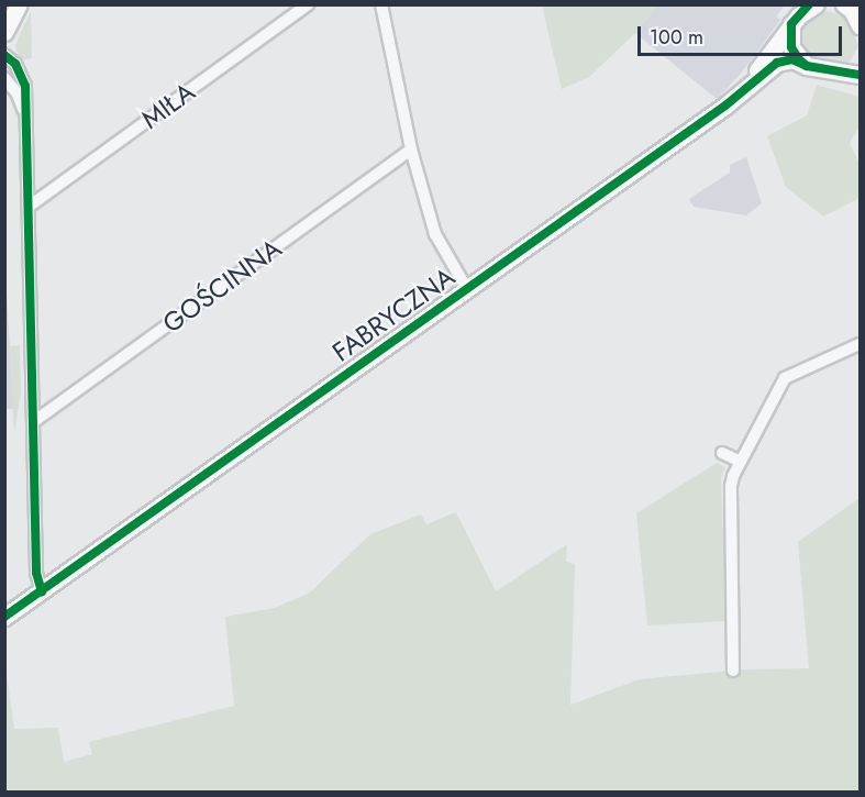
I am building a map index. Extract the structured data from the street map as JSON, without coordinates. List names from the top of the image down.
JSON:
{
  "streets": {
    "street": ["MIŁA", "GOŚCINNA", "FABRYCZNA"]
  },
  "scale_bar": "100 m"
}
